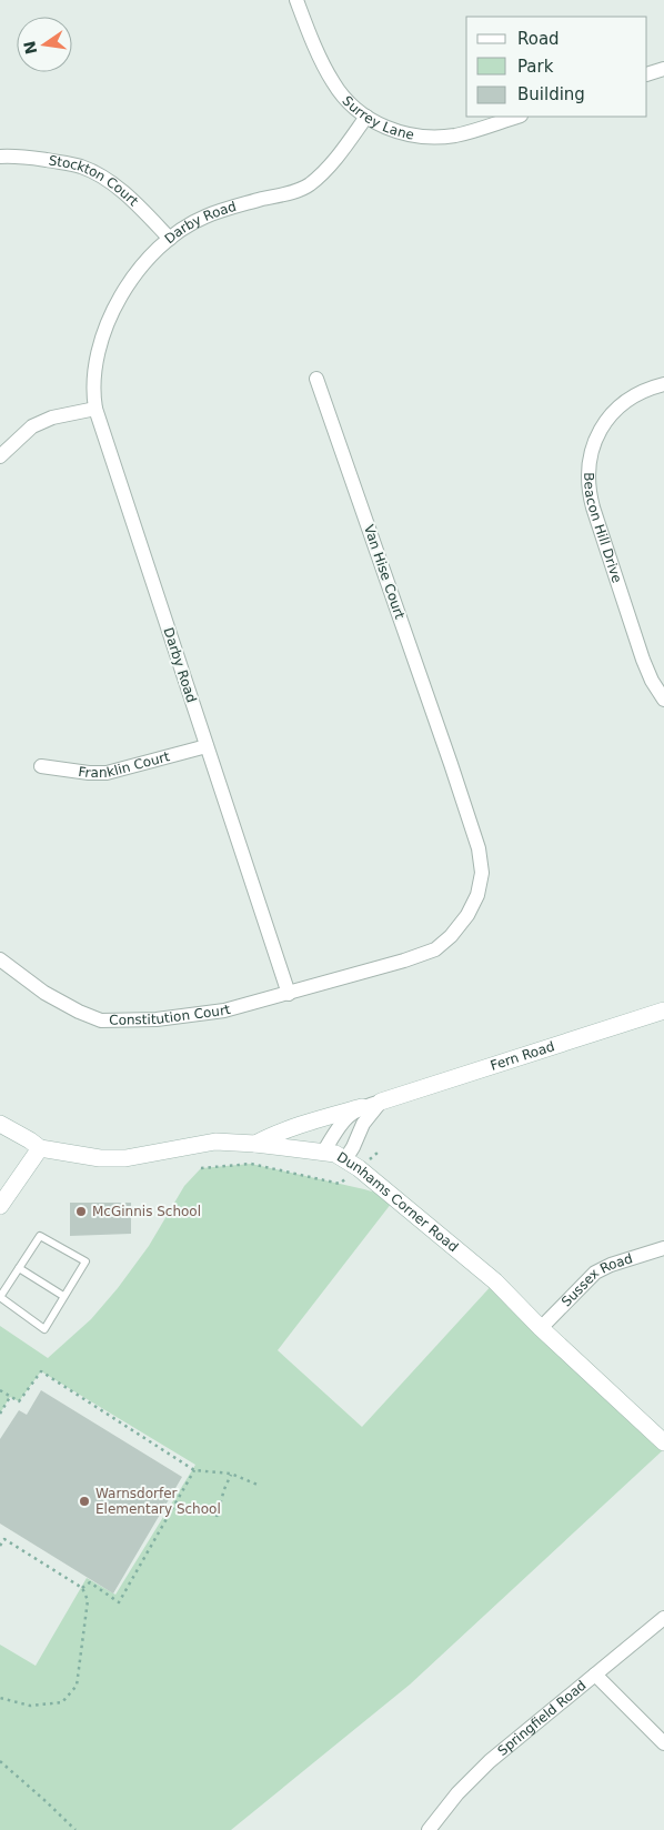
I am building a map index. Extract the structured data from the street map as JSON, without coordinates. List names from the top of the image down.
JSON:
{
  "streets": {
    "street": [
      "Surrey Lane",
      "Stockton Court",
      "Darby Road",
      "Beacon Hill Drive",
      "Van Hise Court",
      "Franklin Court",
      "Constitution Court",
      "Fern Road",
      "Dunhams Corner Road",
      "Sussex Road",
      "Springfield Road"
    ]
  },
  "crossings": [
    ["Surrey Lane", "Darby Road"],
    ["Stockton Court", "Darby Road"],
    ["Darby Road", "Van Hise Court"],
    ["Darby Road", "Franklin Court"],
    ["Darby Road", "Constitution Court"],
    ["Van Hise Court", "Constitution Court"],
    ["Fern Road", "Dunhams Corner Road"],
    ["Dunhams Corner Road", "Sussex Road"]
  ],
  "places": ["McGinnis School", "Warnsdorfer Elementary School"],
  "legend": ["Road", "Park", "Building"],
  "north": "left"
}
